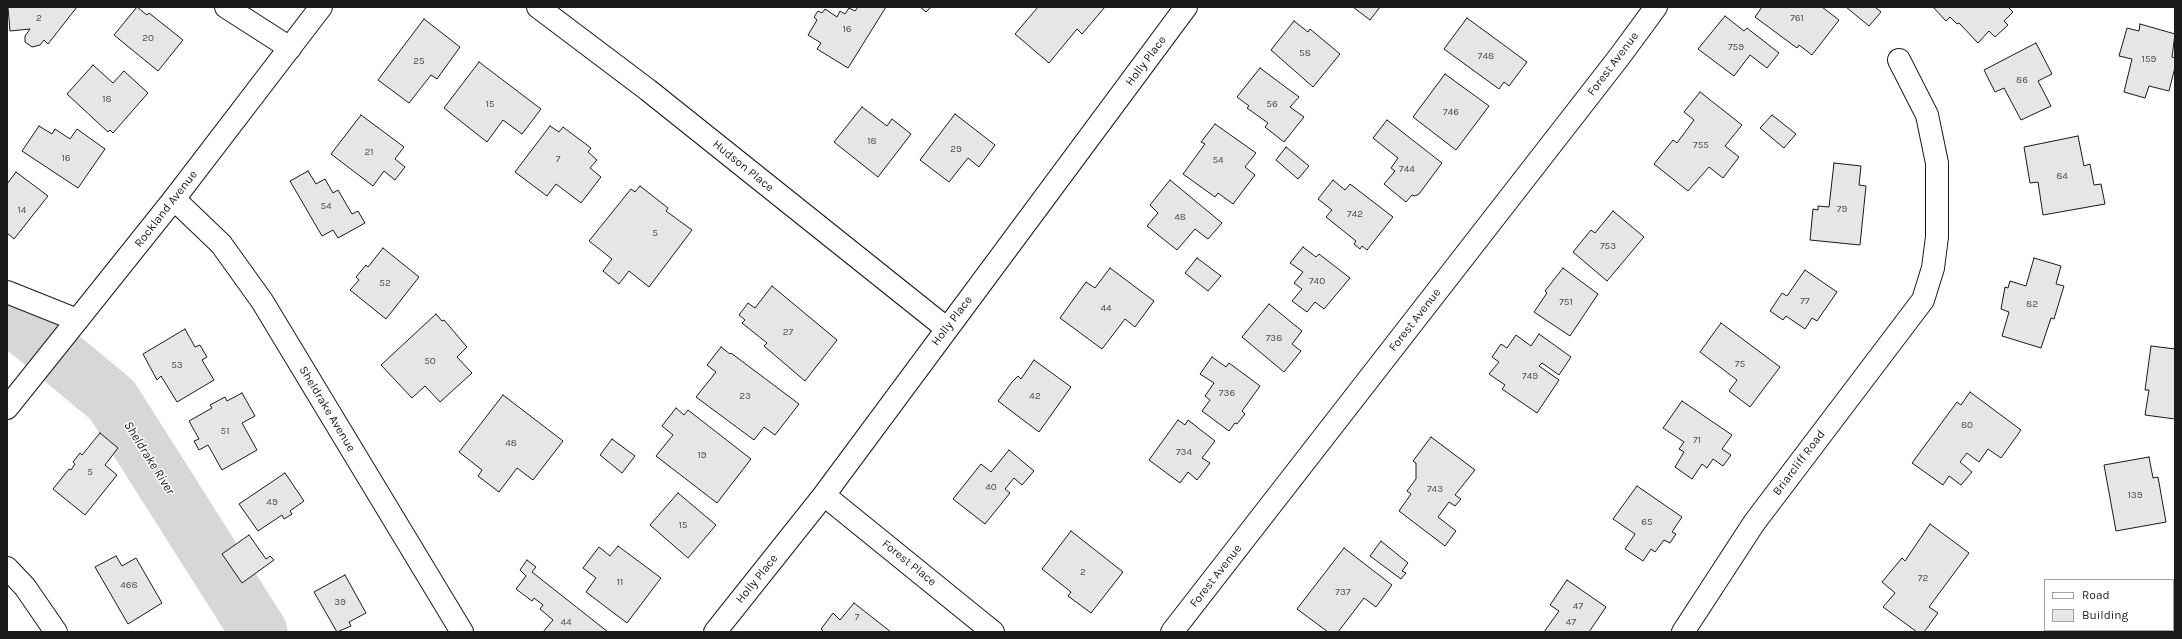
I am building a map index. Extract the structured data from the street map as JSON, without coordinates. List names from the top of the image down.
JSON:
{
  "streets": {
    "street": [
      "Holly Place",
      "Forest Avenue",
      "Hudson Place",
      "Rockland Avenue",
      "Sheldrake Avenue",
      "Briarcliff Road",
      "Forest Place"
    ]
  },
  "crossings": [
    ["Holly Place", "Hudson Place"],
    ["Holly Place", "Forest Place"],
    ["Rockland Avenue", "Sheldrake Avenue"]
  ],
  "water": ["Sheldrake River"],
  "house_numbers": [
    "2",
    "761",
    "16",
    "20",
    "759",
    "58",
    "748",
    "159",
    "25",
    "86",
    "18",
    "15",
    "56",
    "746",
    "18",
    "755",
    "29",
    "21",
    "16",
    "7",
    "54",
    "744",
    "84",
    "54",
    "79",
    "14",
    "742",
    "48",
    "5",
    "753",
    "740",
    "52",
    "77",
    "751",
    "82",
    "44",
    "27",
    "738",
    "50",
    "75",
    "53",
    "749",
    "736",
    "23",
    "42",
    "80",
    "51",
    "71",
    "48",
    "734",
    "19",
    "5",
    "40",
    "743",
    "139",
    "49",
    "65",
    "15",
    "2",
    "72",
    "11",
    "468",
    "737",
    "39",
    "47",
    "7",
    "44",
    "47"
  ],
  "legend": ["Road", "Building"]
}
